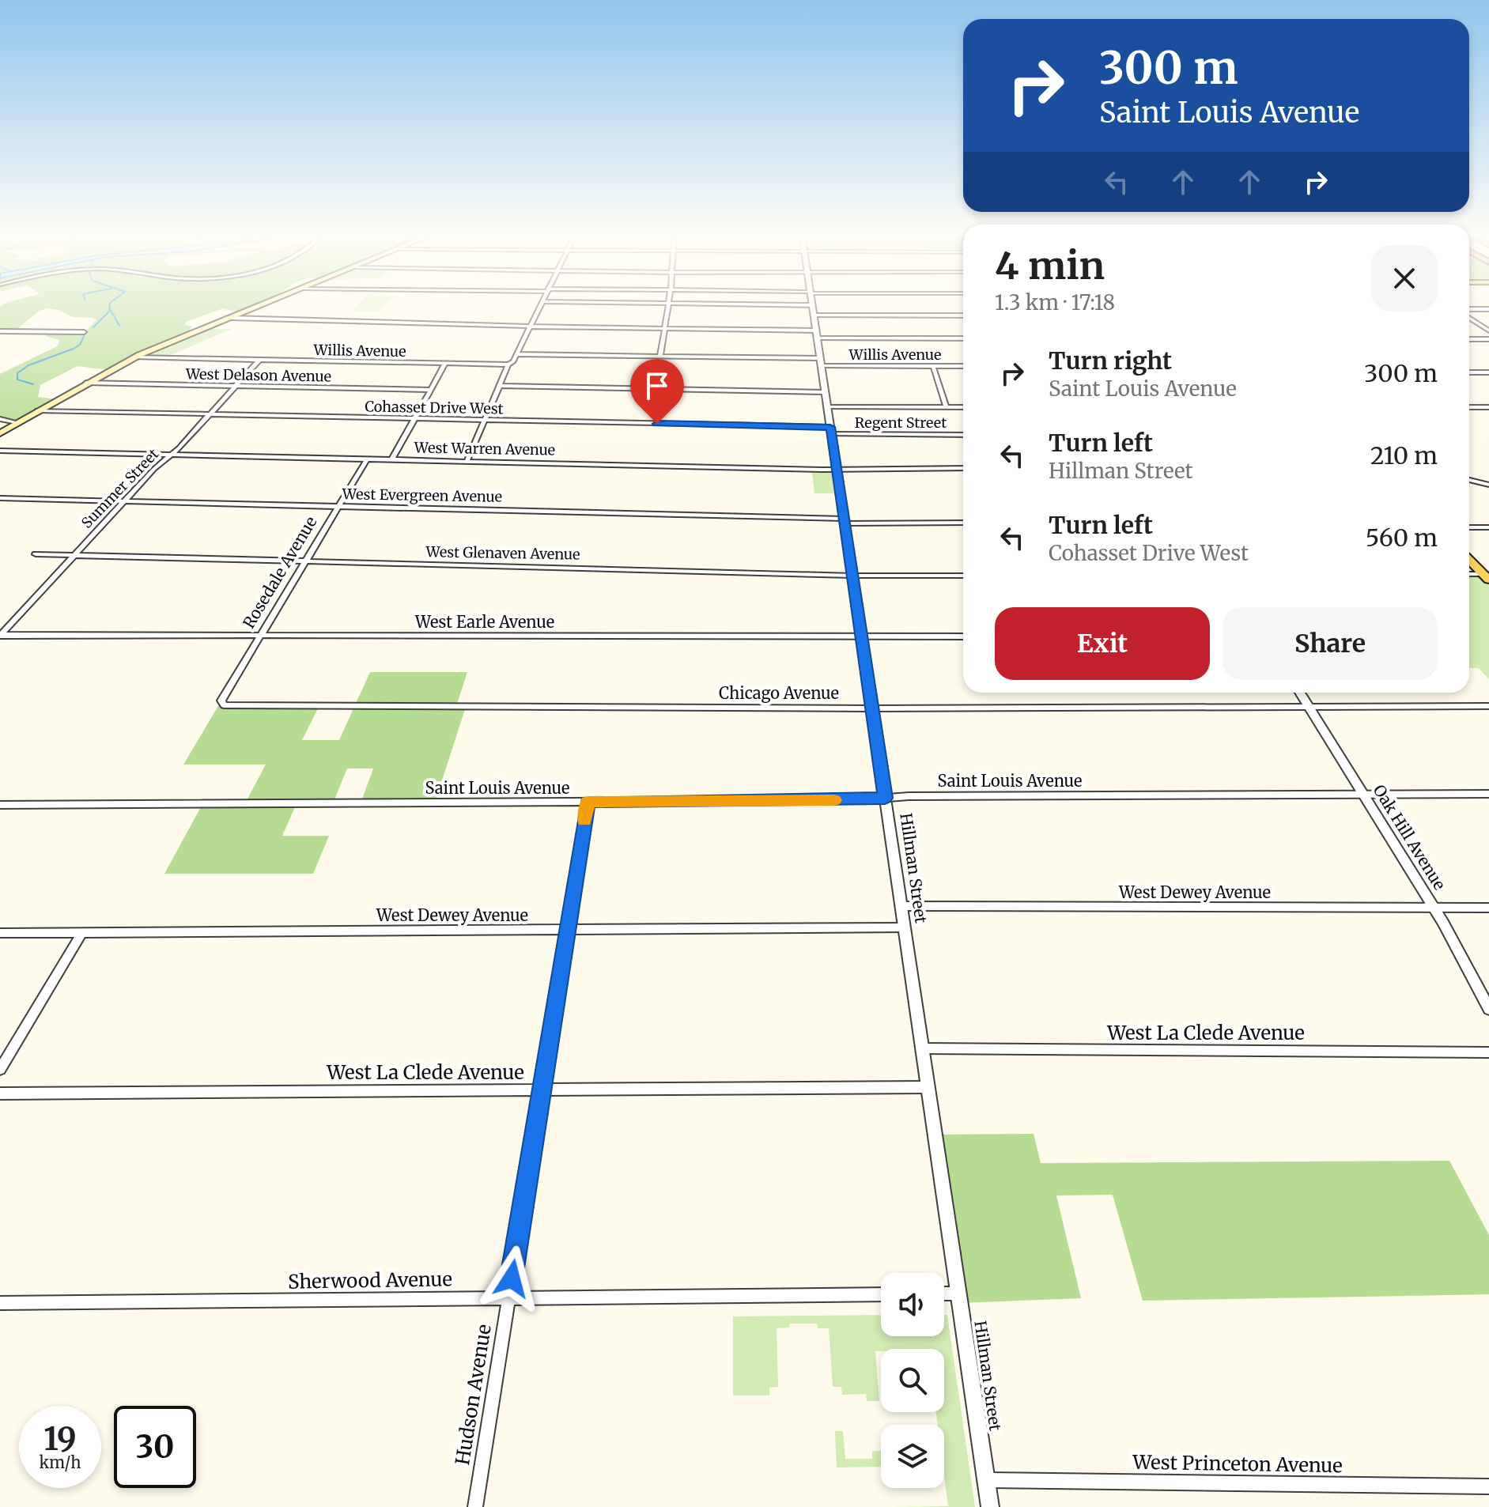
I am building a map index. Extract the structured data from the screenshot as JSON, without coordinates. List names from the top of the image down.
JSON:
{
  "streets": {
    "street": [
      "Willis Avenue",
      "West Delason Avenue",
      "Cohasset Drive West",
      "Regent Street",
      "West Warren Avenue",
      "Summer Street",
      "West Evergreen Avenue",
      "West Glenaven Avenue",
      "Rosedale Avenue",
      "West Earle Avenue",
      "Chicago Avenue",
      "Saint Louis Avenue",
      "Oak Hill Avenue",
      "Hillman Street",
      "West Dewey Avenue",
      "West La Clede Avenue",
      "Sherwood Avenue",
      "Hudson Avenue",
      "West Princeton Avenue"
    ]
  },
  "crossings": [
    ["Willis Avenue", "Summer Street"],
    ["Willis Avenue", "Hillman Street"],
    ["West Delason Avenue", "Summer Street"],
    ["Cohasset Drive West", "Regent Street"],
    ["Cohasset Drive West", "Summer Street"],
    ["Cohasset Drive West", "Hillman Street"],
    ["Regent Street", "Hillman Street"],
    ["West Warren Avenue", "Summer Street"],
    ["West Warren Avenue", "Rosedale Avenue"],
    ["West Warren Avenue", "Hillman Street"],
    ["Summer Street", "West Evergreen Avenue"],
    ["Summer Street", "West Glenaven Avenue"],
    ["Summer Street", "West Earle Avenue"],
    ["West Evergreen Avenue", "Rosedale Avenue"],
    ["West Evergreen Avenue", "Hillman Street"],
    ["West Glenaven Avenue", "Rosedale Avenue"],
    ["West Glenaven Avenue", "Hillman Street"],
    ["Rosedale Avenue", "West Earle Avenue"],
    ["Rosedale Avenue", "Chicago Avenue"],
    ["West Earle Avenue", "Hillman Street"],
    ["Chicago Avenue", "Oak Hill Avenue"],
    ["Chicago Avenue", "Hillman Street"],
    ["Saint Louis Avenue", "Oak Hill Avenue"],
    ["Saint Louis Avenue", "Hillman Street"],
    ["Saint Louis Avenue", "Hudson Avenue"],
    ["Oak Hill Avenue", "West Dewey Avenue"],
    ["Hillman Street", "West Dewey Avenue"],
    ["Hillman Street", "West La Clede Avenue"],
    ["Hillman Street", "West Princeton Avenue"],
    ["West Dewey Avenue", "Hudson Avenue"],
    ["West La Clede Avenue", "Hudson Avenue"],
    ["Sherwood Avenue", "Hudson Avenue"]
  ],
  "page": {
    "turn": ["300 m", "Saint Louis Avenue"],
    "heading": ["4 min", "1.3 km · 17:18"],
    "list": [
      {
        "name": "Turn right",
        "note": "Saint Louis Avenue",
        "value": "300 m"
      },
      {
        "name": "Turn left",
        "note": "Hillman Street",
        "value": "210 m"
      },
      {
        "name": "Turn left",
        "note": "Cohasset Drive West",
        "value": "560 m"
      }
    ],
    "buttons": ["Exit", "Share"],
    "speed": "19 km/h",
    "limit": "30"
  }
}
